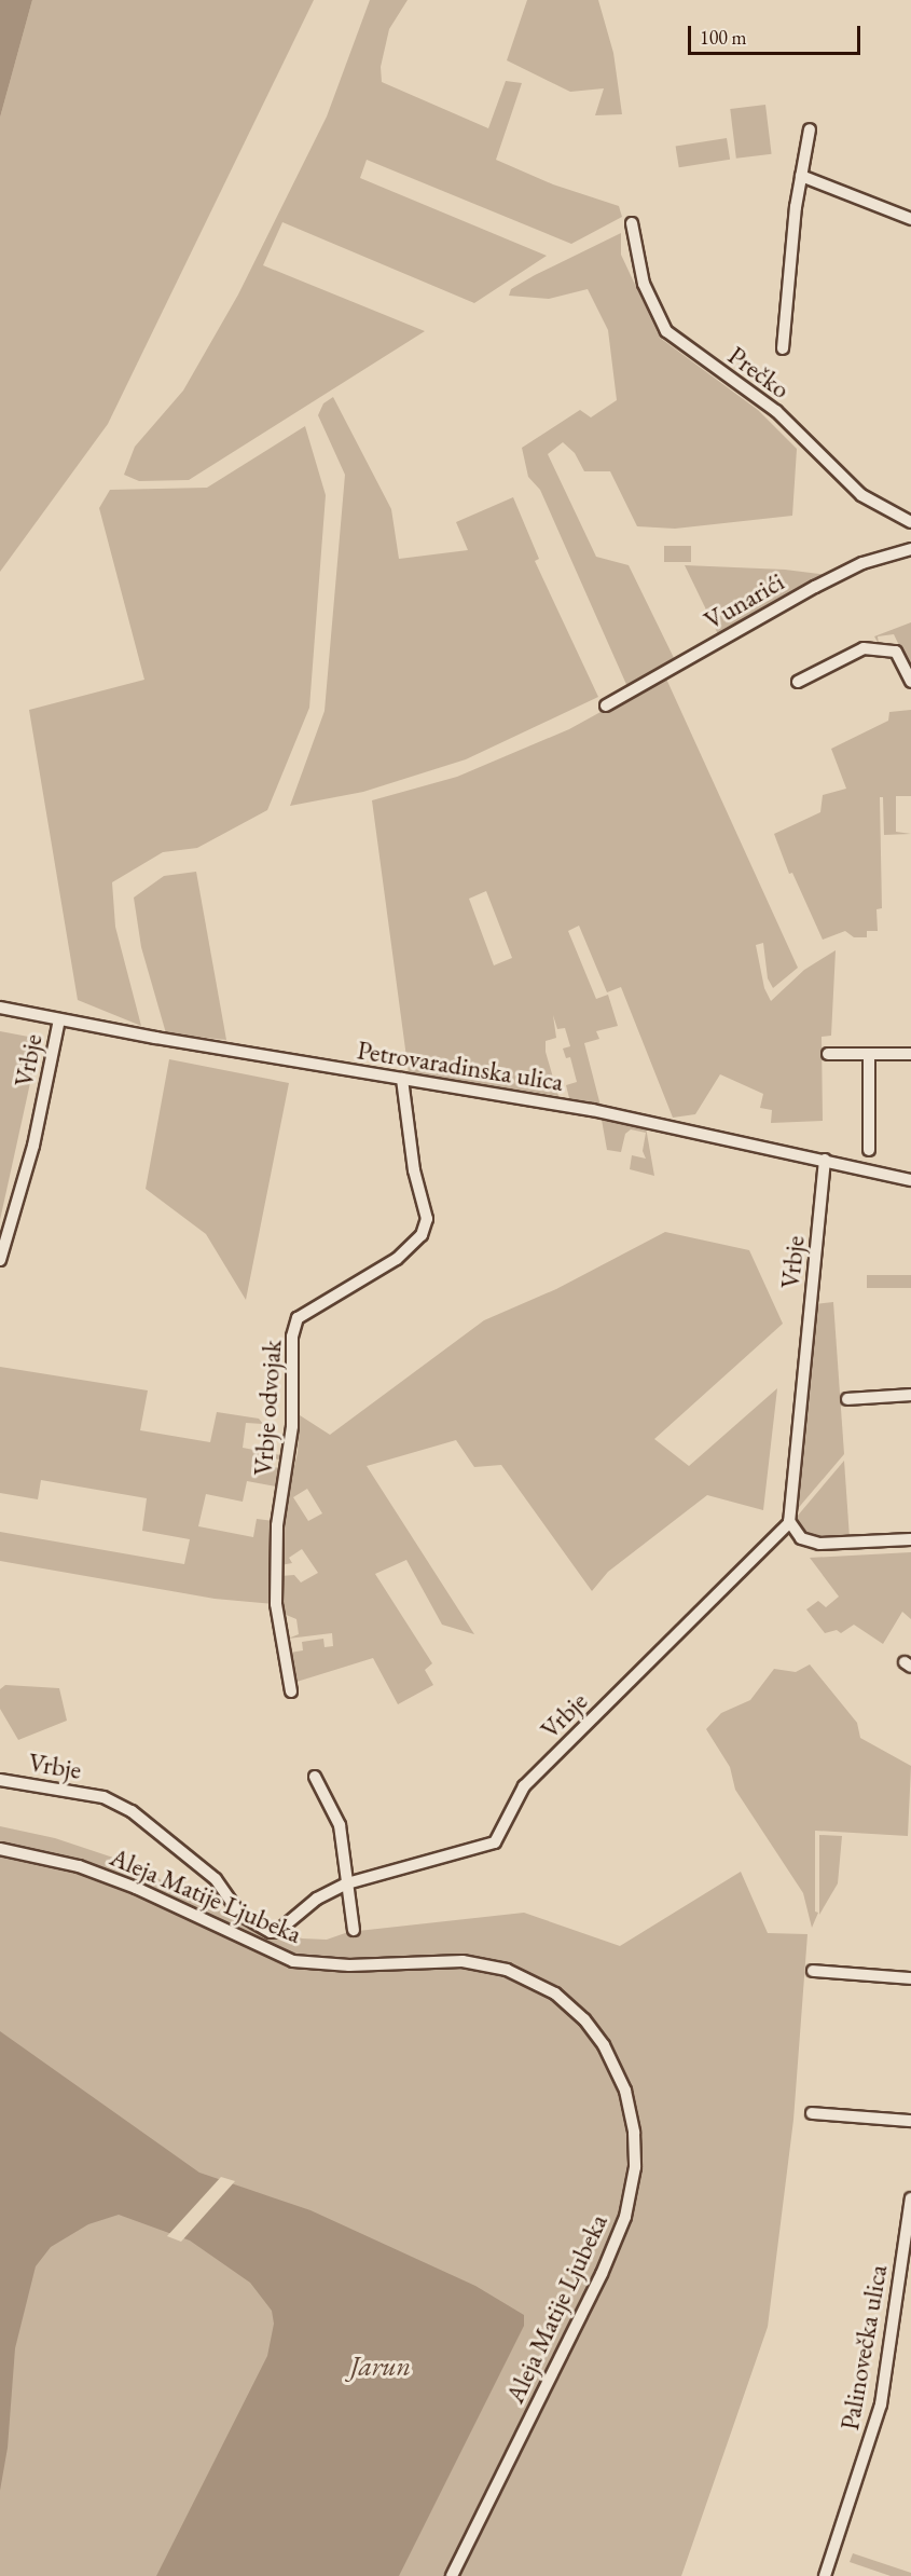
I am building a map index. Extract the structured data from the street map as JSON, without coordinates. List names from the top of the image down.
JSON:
{
  "streets": {
    "street": [
      "Prečko",
      "Vunarići",
      "Vrbje",
      "Petrovaradinska ulica",
      "Vrbje odvojak",
      "Aleja Matije Ljubeka",
      "Palinovečka ulica"
    ]
  },
  "crossings": [
    ["Vrbje", "Petrovaradinska ulica"],
    ["Petrovaradinska ulica", "Vrbje odvojak"]
  ],
  "water": ["Jarun"],
  "scale_bar": "100 m"
}
